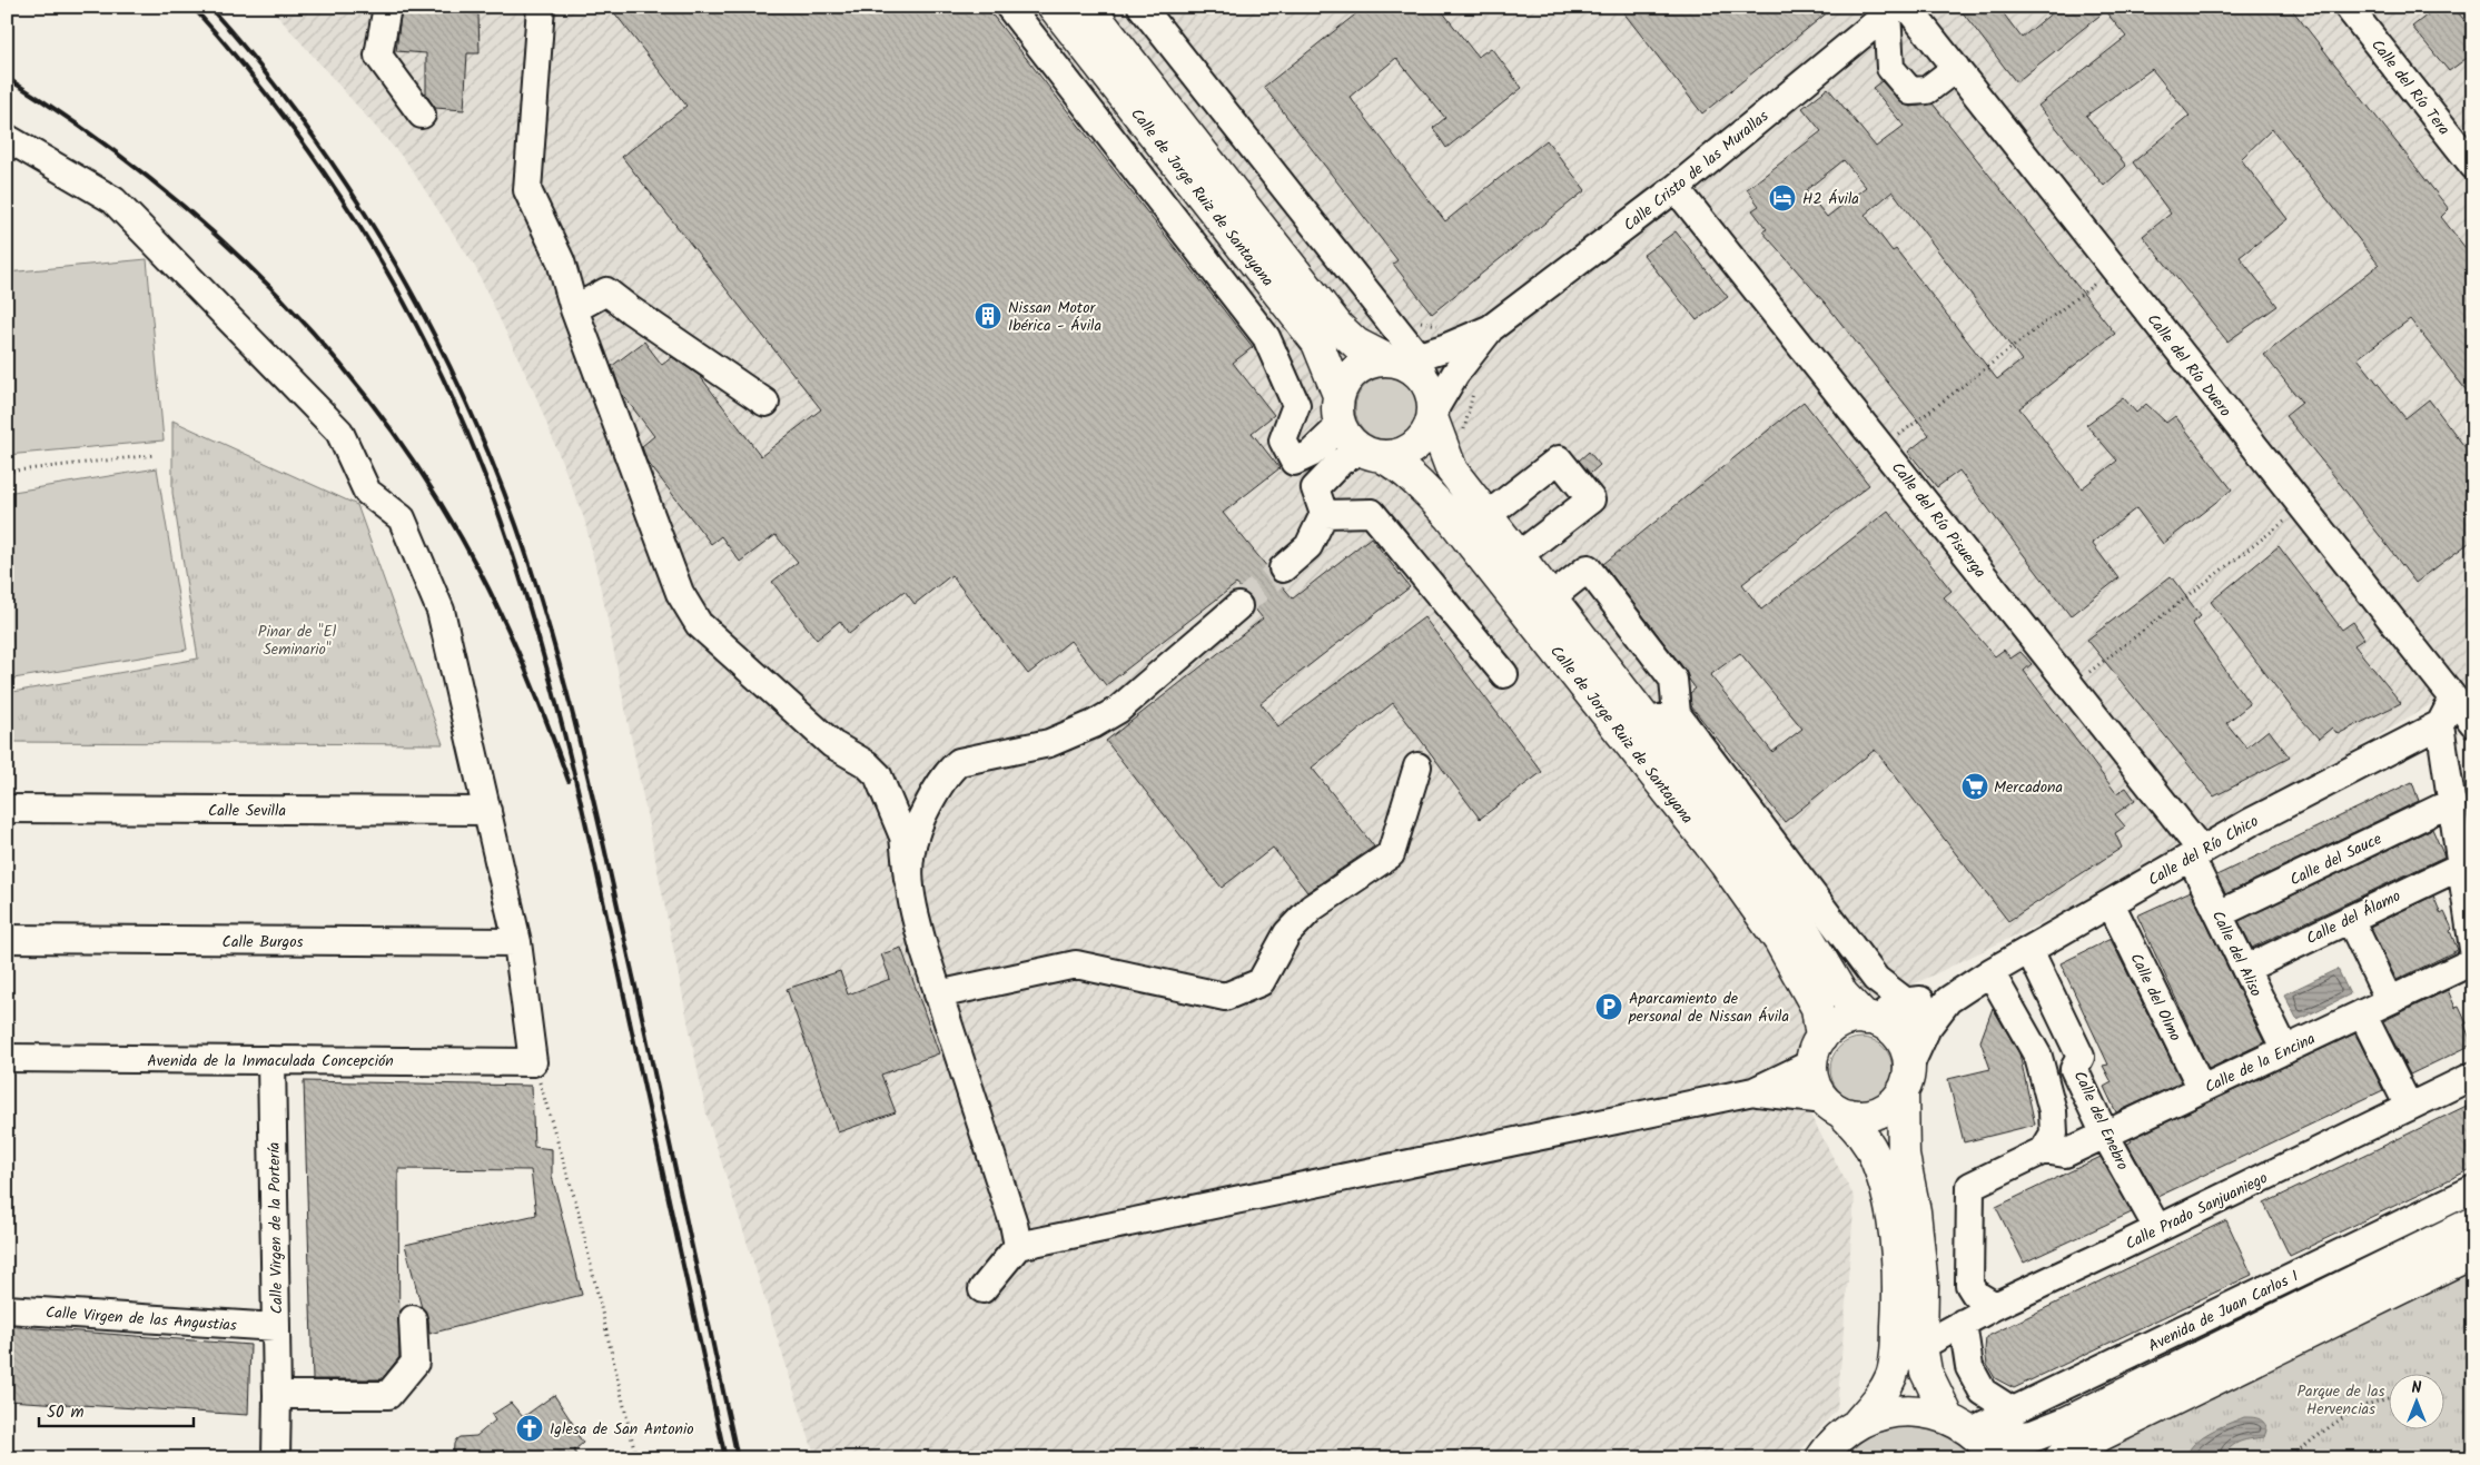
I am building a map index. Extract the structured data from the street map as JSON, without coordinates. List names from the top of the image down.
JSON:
{
  "streets": {
    "highway": ["Calle de Jorge Ruiz de Santayana", "Avenida de Juan Carlos I"],
    "street": [
      "Calle del Río Tera",
      "Calle Cristo de las Murallas",
      "Calle del Río Duero",
      "Calle del Río Pisuerga",
      "Calle Sevilla",
      "Calle del Río Chico",
      "Calle del Sauce",
      "Calle del Álamo",
      "Calle Burgos",
      "Calle del Aliso",
      "Calle del Olmo",
      "Avenida de la Inmaculada Concepción",
      "Calle de la Encina",
      "Calle del Enebro",
      "Calle Prado Sanjuaniego",
      "Calle Virgen de la Portería",
      "Calle Virgen de las Angustias"
    ]
  },
  "crossings": [
    ["Calle Cristo de las Murallas", "Calle de Jorge Ruiz de Santayana"],
    ["Calle Cristo de las Murallas", "Calle del Río Duero"],
    ["Calle Cristo de las Murallas", "Calle del Río Pisuerga"],
    ["Calle de Jorge Ruiz de Santayana", "Calle del Río Chico"],
    ["Calle de Jorge Ruiz de Santayana", "Calle Prado Sanjuaniego"],
    ["Calle de Jorge Ruiz de Santayana", "Avenida de Juan Carlos I"],
    ["Calle del Río Pisuerga", "Calle del Río Chico"],
    ["Calle del Río Pisuerga", "Calle del Aliso"],
    ["Calle del Río Chico", "Calle del Aliso"],
    ["Calle del Río Chico", "Calle del Olmo"],
    ["Calle del Río Chico", "Calle del Enebro"],
    ["Calle del Sauce", "Calle del Aliso"],
    ["Calle del Álamo", "Calle del Aliso"],
    ["Calle del Aliso", "Calle de la Encina"],
    ["Calle del Olmo", "Calle de la Encina"],
    ["Avenida de la Inmaculada Concepción", "Calle Virgen de la Portería"],
    ["Calle de la Encina", "Calle del Enebro"],
    ["Calle del Enebro", "Calle Prado Sanjuaniego"],
    ["Calle Virgen de la Portería", "Calle Virgen de las Angustias"]
  ],
  "parks": ["Pinar de \"El Seminario\"", "Parque de las Hervencias"],
  "places": {
    "hotel": ["H2 Ávila"],
    "building": ["Nissan Motor Ibérica - Ávila"],
    "supermarket": ["Mercadona"],
    "parking": ["Aparcamiento de personal de Nissan Ávila"],
    "church": ["Iglesa de San Antonio"]
  },
  "scale_bar": "50 m",
  "north": "top"
}
